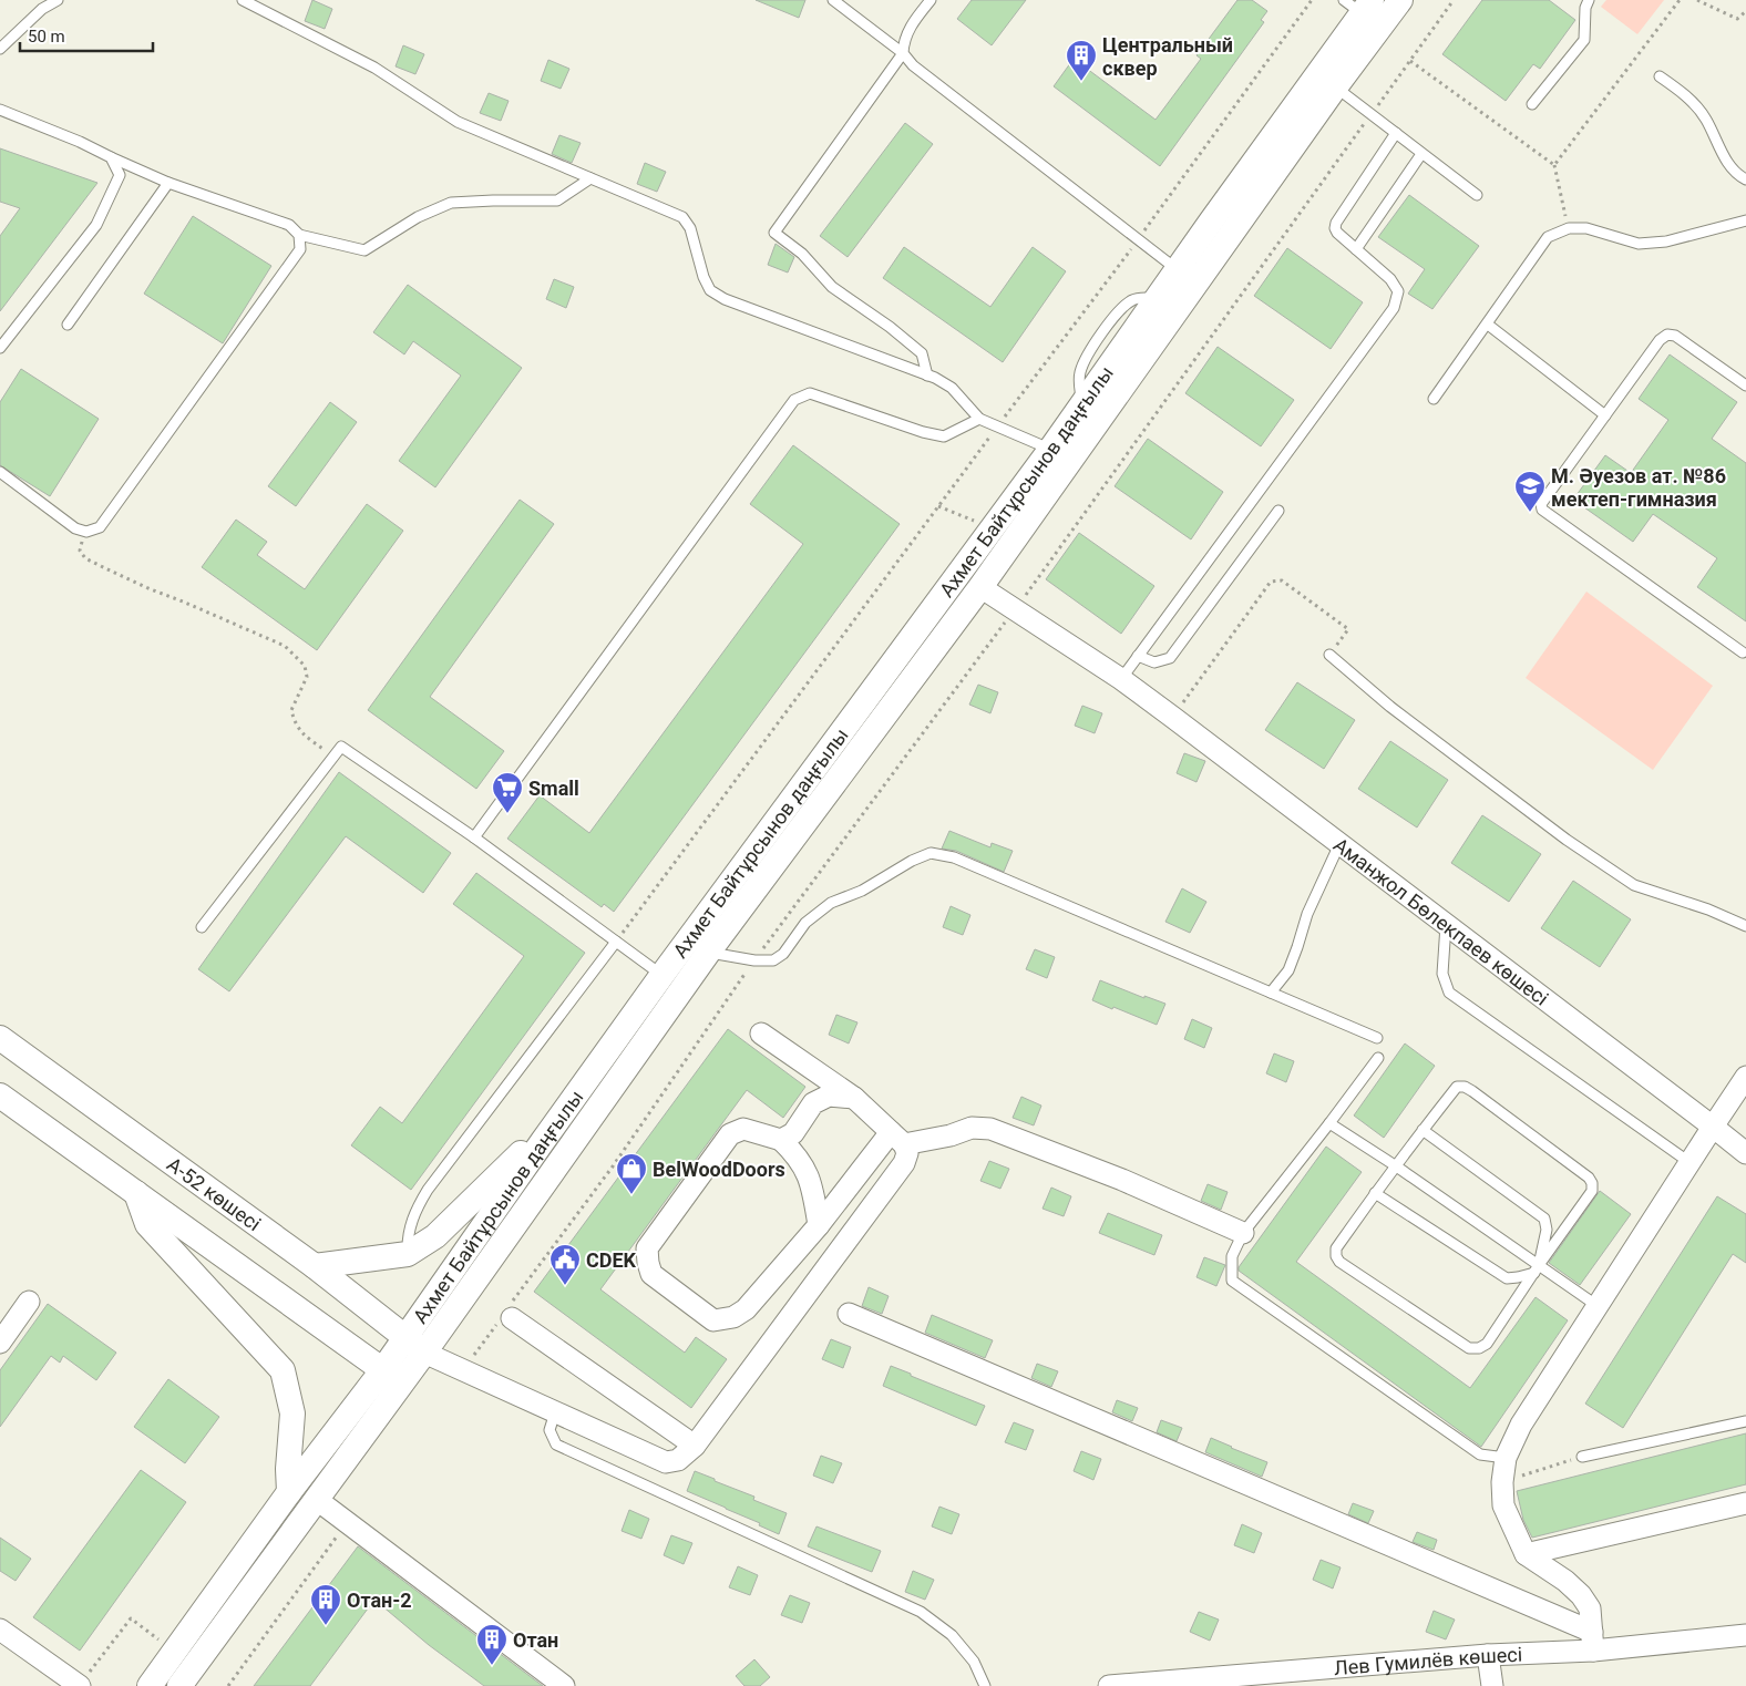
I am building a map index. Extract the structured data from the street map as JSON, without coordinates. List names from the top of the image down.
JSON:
{
  "streets": {
    "street": [
      "Ахмет Байтұрсынов даңғылы",
      "Аманжол Бөлекпаев көшесі",
      "А-52 көшесі",
      "Лев Гумилёв көшесі"
    ]
  },
  "crossings": [
    ["Ахмет Байтұрсынов даңғылы", "Аманжол Бөлекпаев көшесі"],
    ["Ахмет Байтұрсынов даңғылы", "А-52 көшесі"]
  ],
  "places": {
    "building": ["Центральный сквер", "Отан-2", "Отан"],
    "school or university": ["М. Әуезов ат. №86 мектеп-гимназия"],
    "supermarket": ["Small"],
    "shop": ["BelWoodDoors"],
    "public building": ["CDEK"]
  },
  "scale_bar": "50 m"
}
